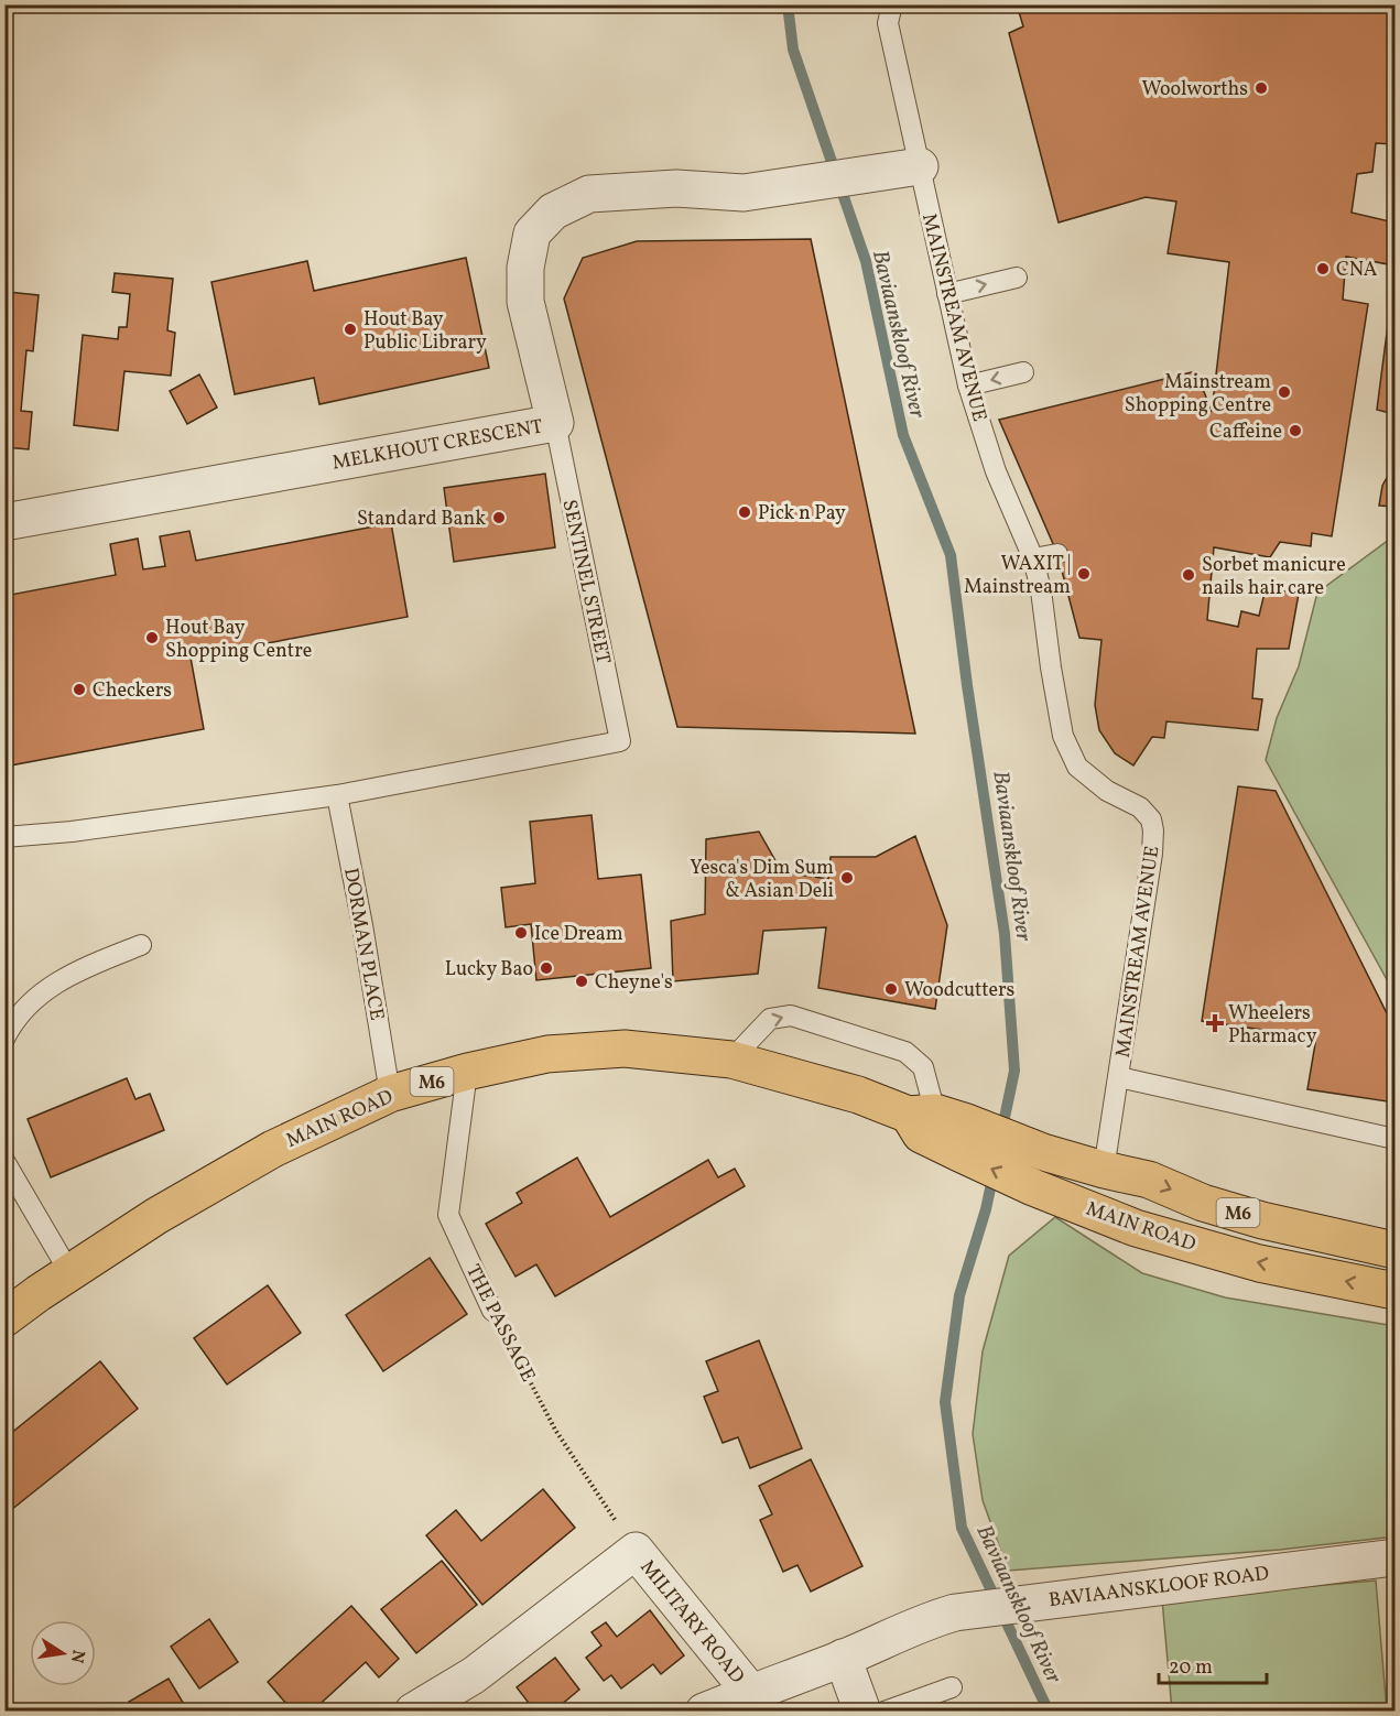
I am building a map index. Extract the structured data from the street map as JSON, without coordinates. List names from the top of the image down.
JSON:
{
  "streets": {
    "main road": ["M6", "MAIN ROAD"],
    "street": ["MELKHOUT CRESCENT", "BAVIAANSKLOOF ROAD", "MILITARY ROAD"],
    "lane": [
      "MAINSTREAM AVENUE",
      "SENTINEL STREET",
      "DORMAN PLACE",
      "THE PASSAGE"
    ]
  },
  "crossings": [
    ["MAINSTREAM AVENUE", "MELKHOUT CRESCENT"],
    ["MAINSTREAM AVENUE", "MAIN ROAD"],
    ["MELKHOUT CRESCENT", "SENTINEL STREET"],
    ["SENTINEL STREET", "DORMAN PLACE"],
    ["DORMAN PLACE", "MAIN ROAD"],
    ["MAIN ROAD", "THE PASSAGE"],
    ["THE PASSAGE", "MILITARY ROAD"],
    ["BAVIAANSKLOOF ROAD", "MILITARY ROAD"]
  ],
  "water": ["Baviaanskloof River"],
  "places": {
    "other": [
      "Woolworths",
      "CNA",
      "Hout Bay Public Library",
      "Mainstream Shopping Centre",
      "Caffeine",
      "Pick n Pay",
      "Standard Bank",
      "WAXIT | Mainstream",
      "Sorbet manicure nails hair care",
      "Hout Bay Shopping Centre",
      "Checkers",
      "Yesca's Dim Sum & Asian Deli",
      "Ice Dream",
      "Lucky Bao",
      "Cheyne's",
      "Woodcutters"
    ],
    "health": ["Wheelers Pharmacy"]
  },
  "scale_bar": "20 m",
  "north": "right"
}
